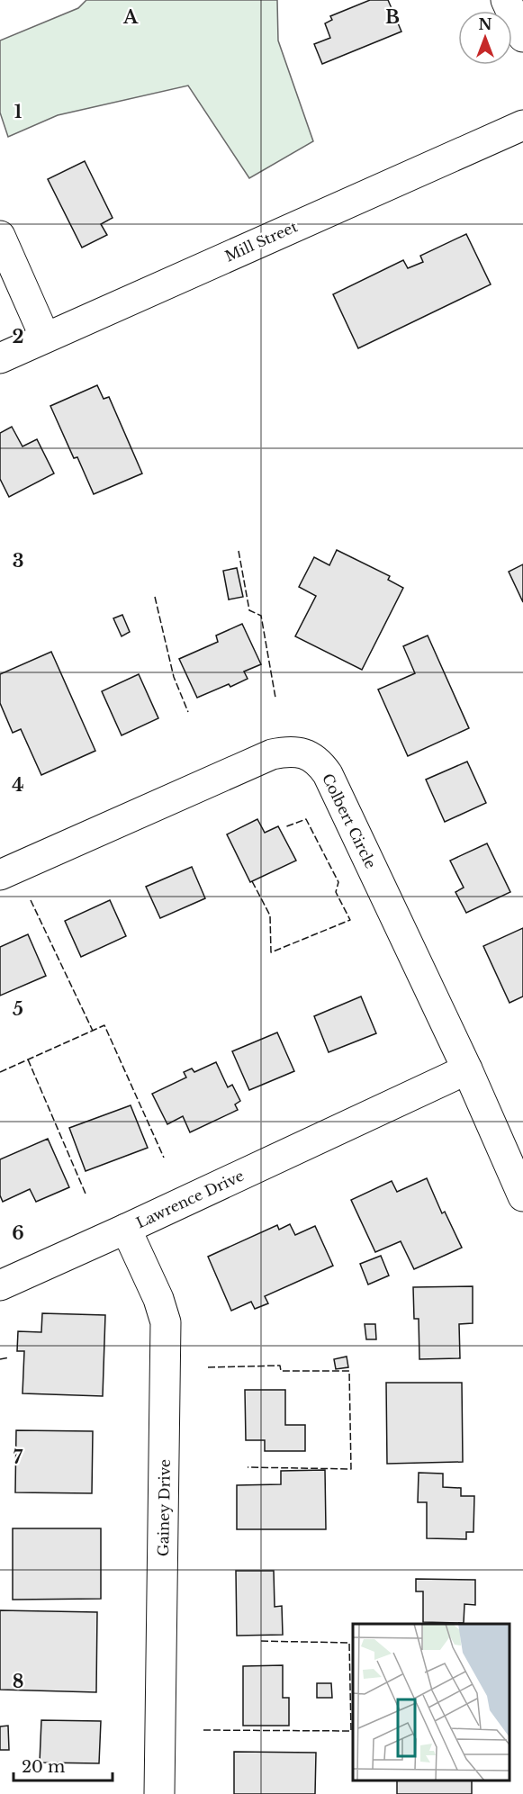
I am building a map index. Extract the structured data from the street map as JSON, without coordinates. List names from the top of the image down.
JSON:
{
  "streets": {
    "street": [
      "Mill Street",
      "Colbert Circle",
      "Lawrence Drive",
      "Gainey Drive"
    ]
  },
  "crossings": [
    ["Colbert Circle", "Lawrence Drive"],
    ["Lawrence Drive", "Gainey Drive"]
  ],
  "scale_bar": "20 m",
  "north": "top",
  "grid": {
    "columns": ["A", "B"],
    "rows": [
      "1",
      "2",
      "3",
      "4",
      "5",
      "6",
      "7",
      "8"
    ]
  }
}
